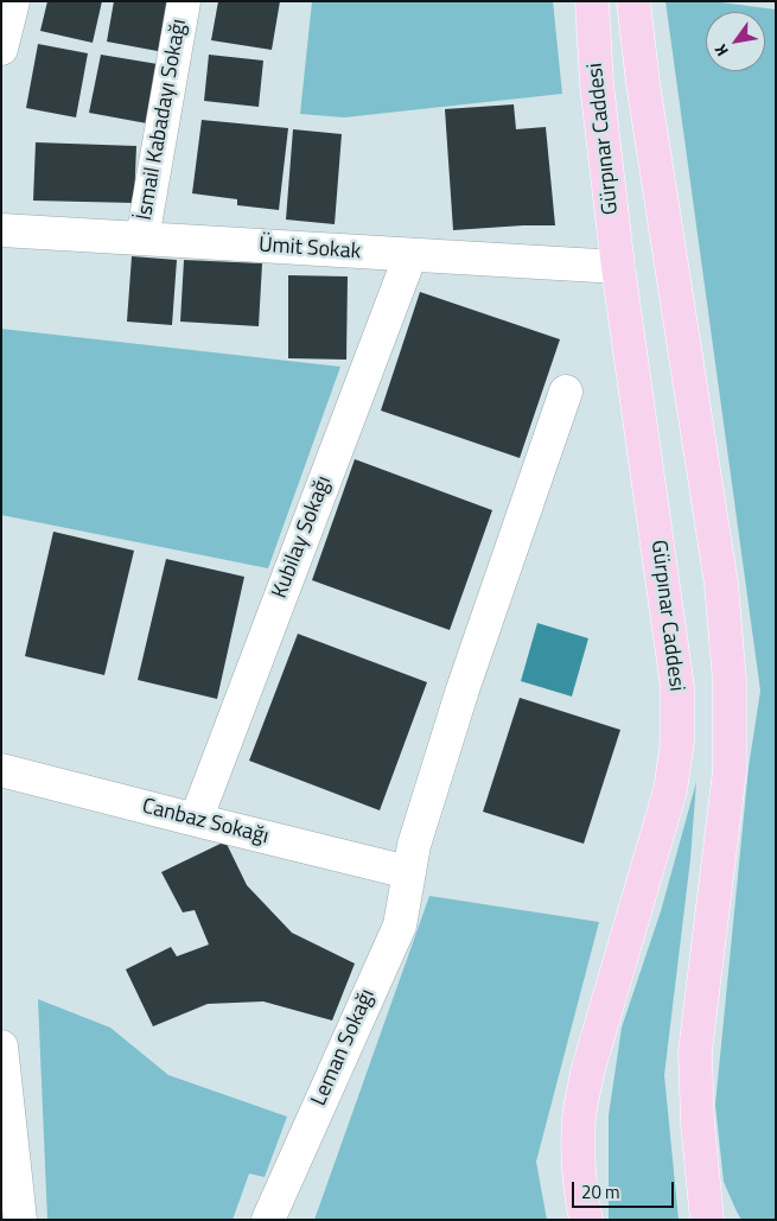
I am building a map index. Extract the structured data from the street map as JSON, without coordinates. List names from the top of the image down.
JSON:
{
  "streets": {
    "main road": ["Gürpınar Caddesi"],
    "street": [
      "İsmail Kabadayı Sokağı",
      "Ümit Sokak",
      "Kubilay Sokağı",
      "Canbaz Sokağı",
      "Leman Sokağı"
    ]
  },
  "crossings": [
    ["İsmail Kabadayı Sokağı", "Ümit Sokak"],
    ["Gürpınar Caddesi", "Ümit Sokak"],
    ["Ümit Sokak", "Kubilay Sokağı"],
    ["Kubilay Sokağı", "Canbaz Sokağı"],
    ["Canbaz Sokağı", "Leman Sokağı"]
  ],
  "scale_bar": "20 m",
  "north": "bottom left"
}
